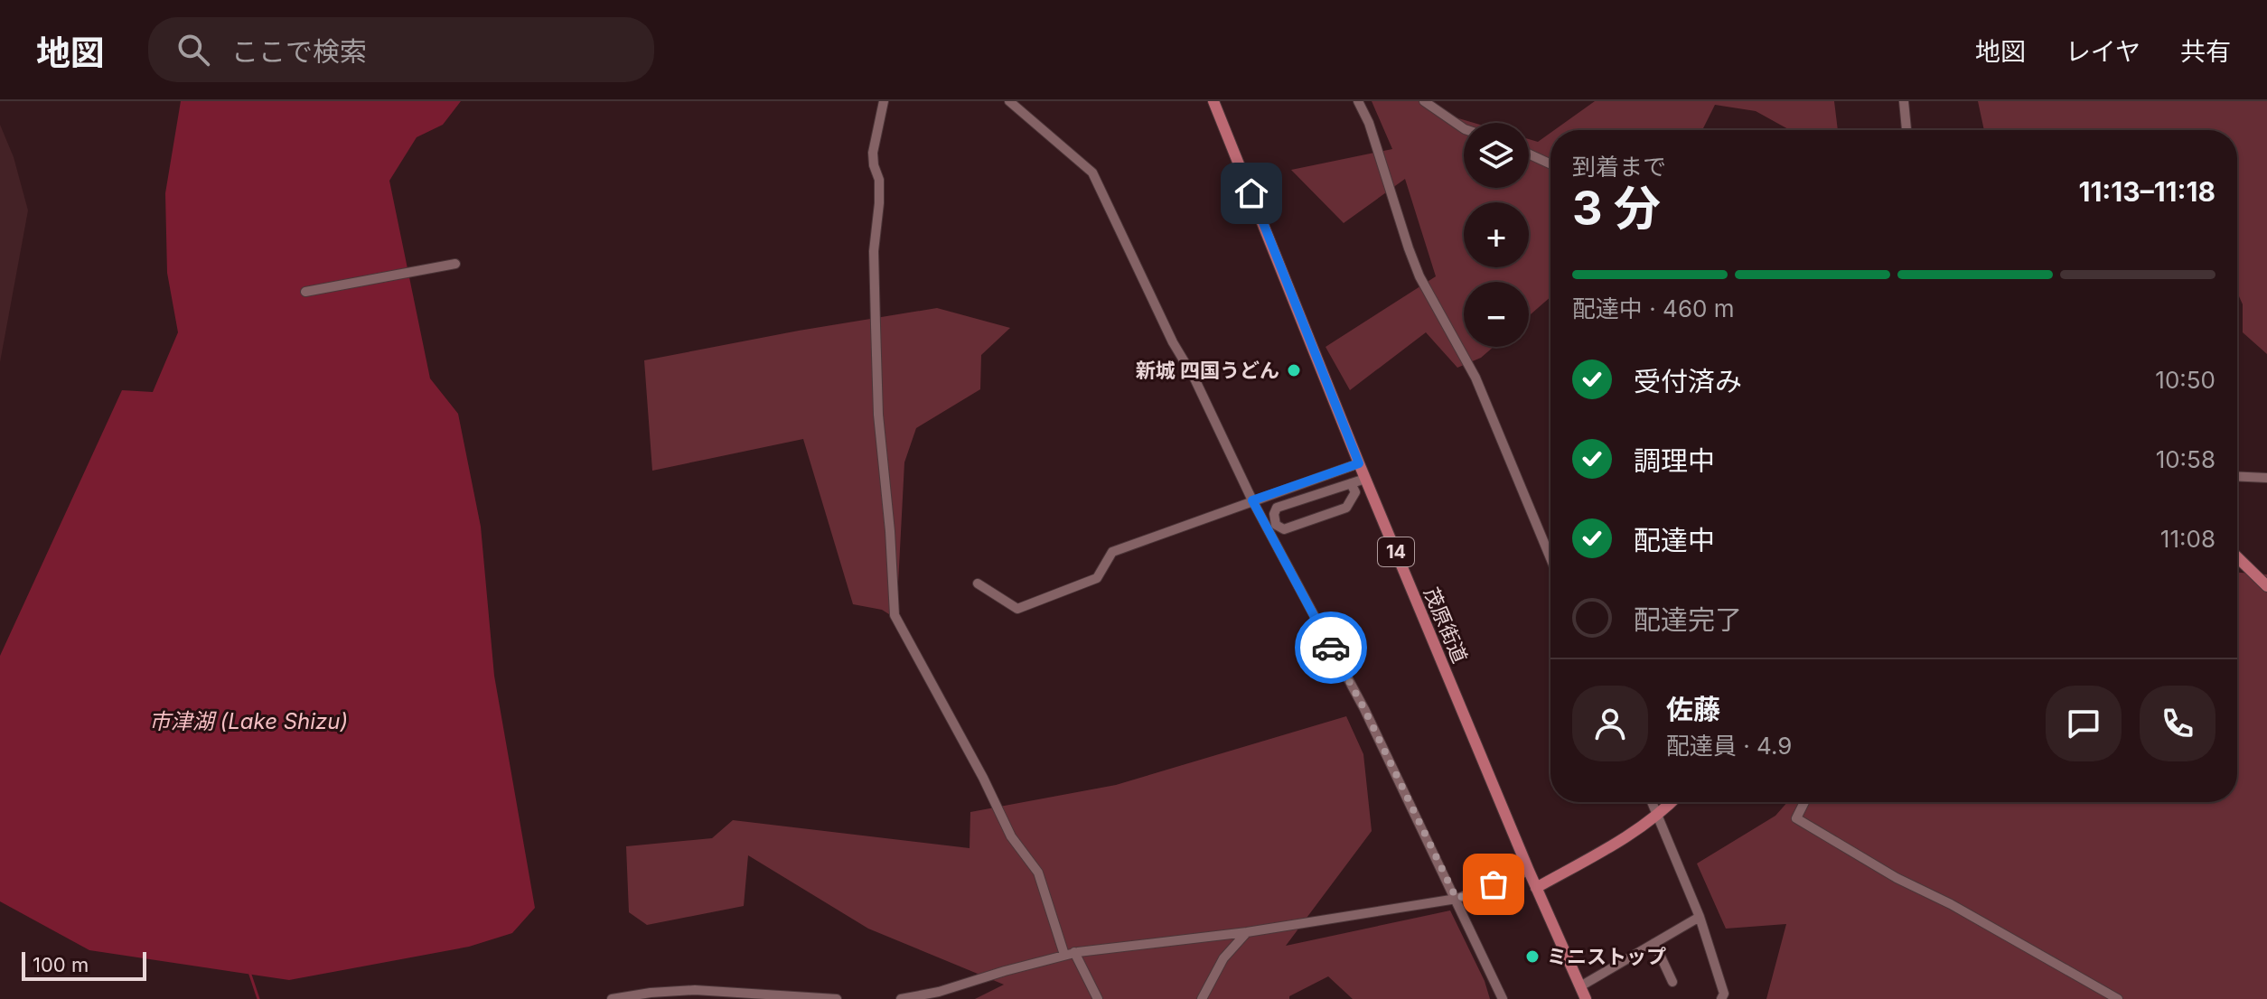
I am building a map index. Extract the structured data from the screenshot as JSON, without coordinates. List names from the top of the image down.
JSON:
{
  "streets": {
    "main road": ["14", "茂原街道"]
  },
  "water": ["市津湖 (Lake Shizu)"],
  "places": ["新城 四国うどん", "ミニストップ"],
  "scale_bar": "100 m",
  "page": {
    "header": "地図",
    "search": "ここで検索",
    "nav": ["地図", "レイヤ", "共有"],
    "map_buttons": ["+", "−"],
    "heading": ["3 分", "到着まで", "11:13–11:18"],
    "panel": ["佐藤", "配達員 · 4.9"],
    "bar": "配達中 · 460 m",
    "list": [
      ["受付済み", "10:50"],
      ["調理中", "10:58"],
      ["配達中", "11:08"],
      "配達完了"
    ],
    "scale": "100 m"
  }
}
